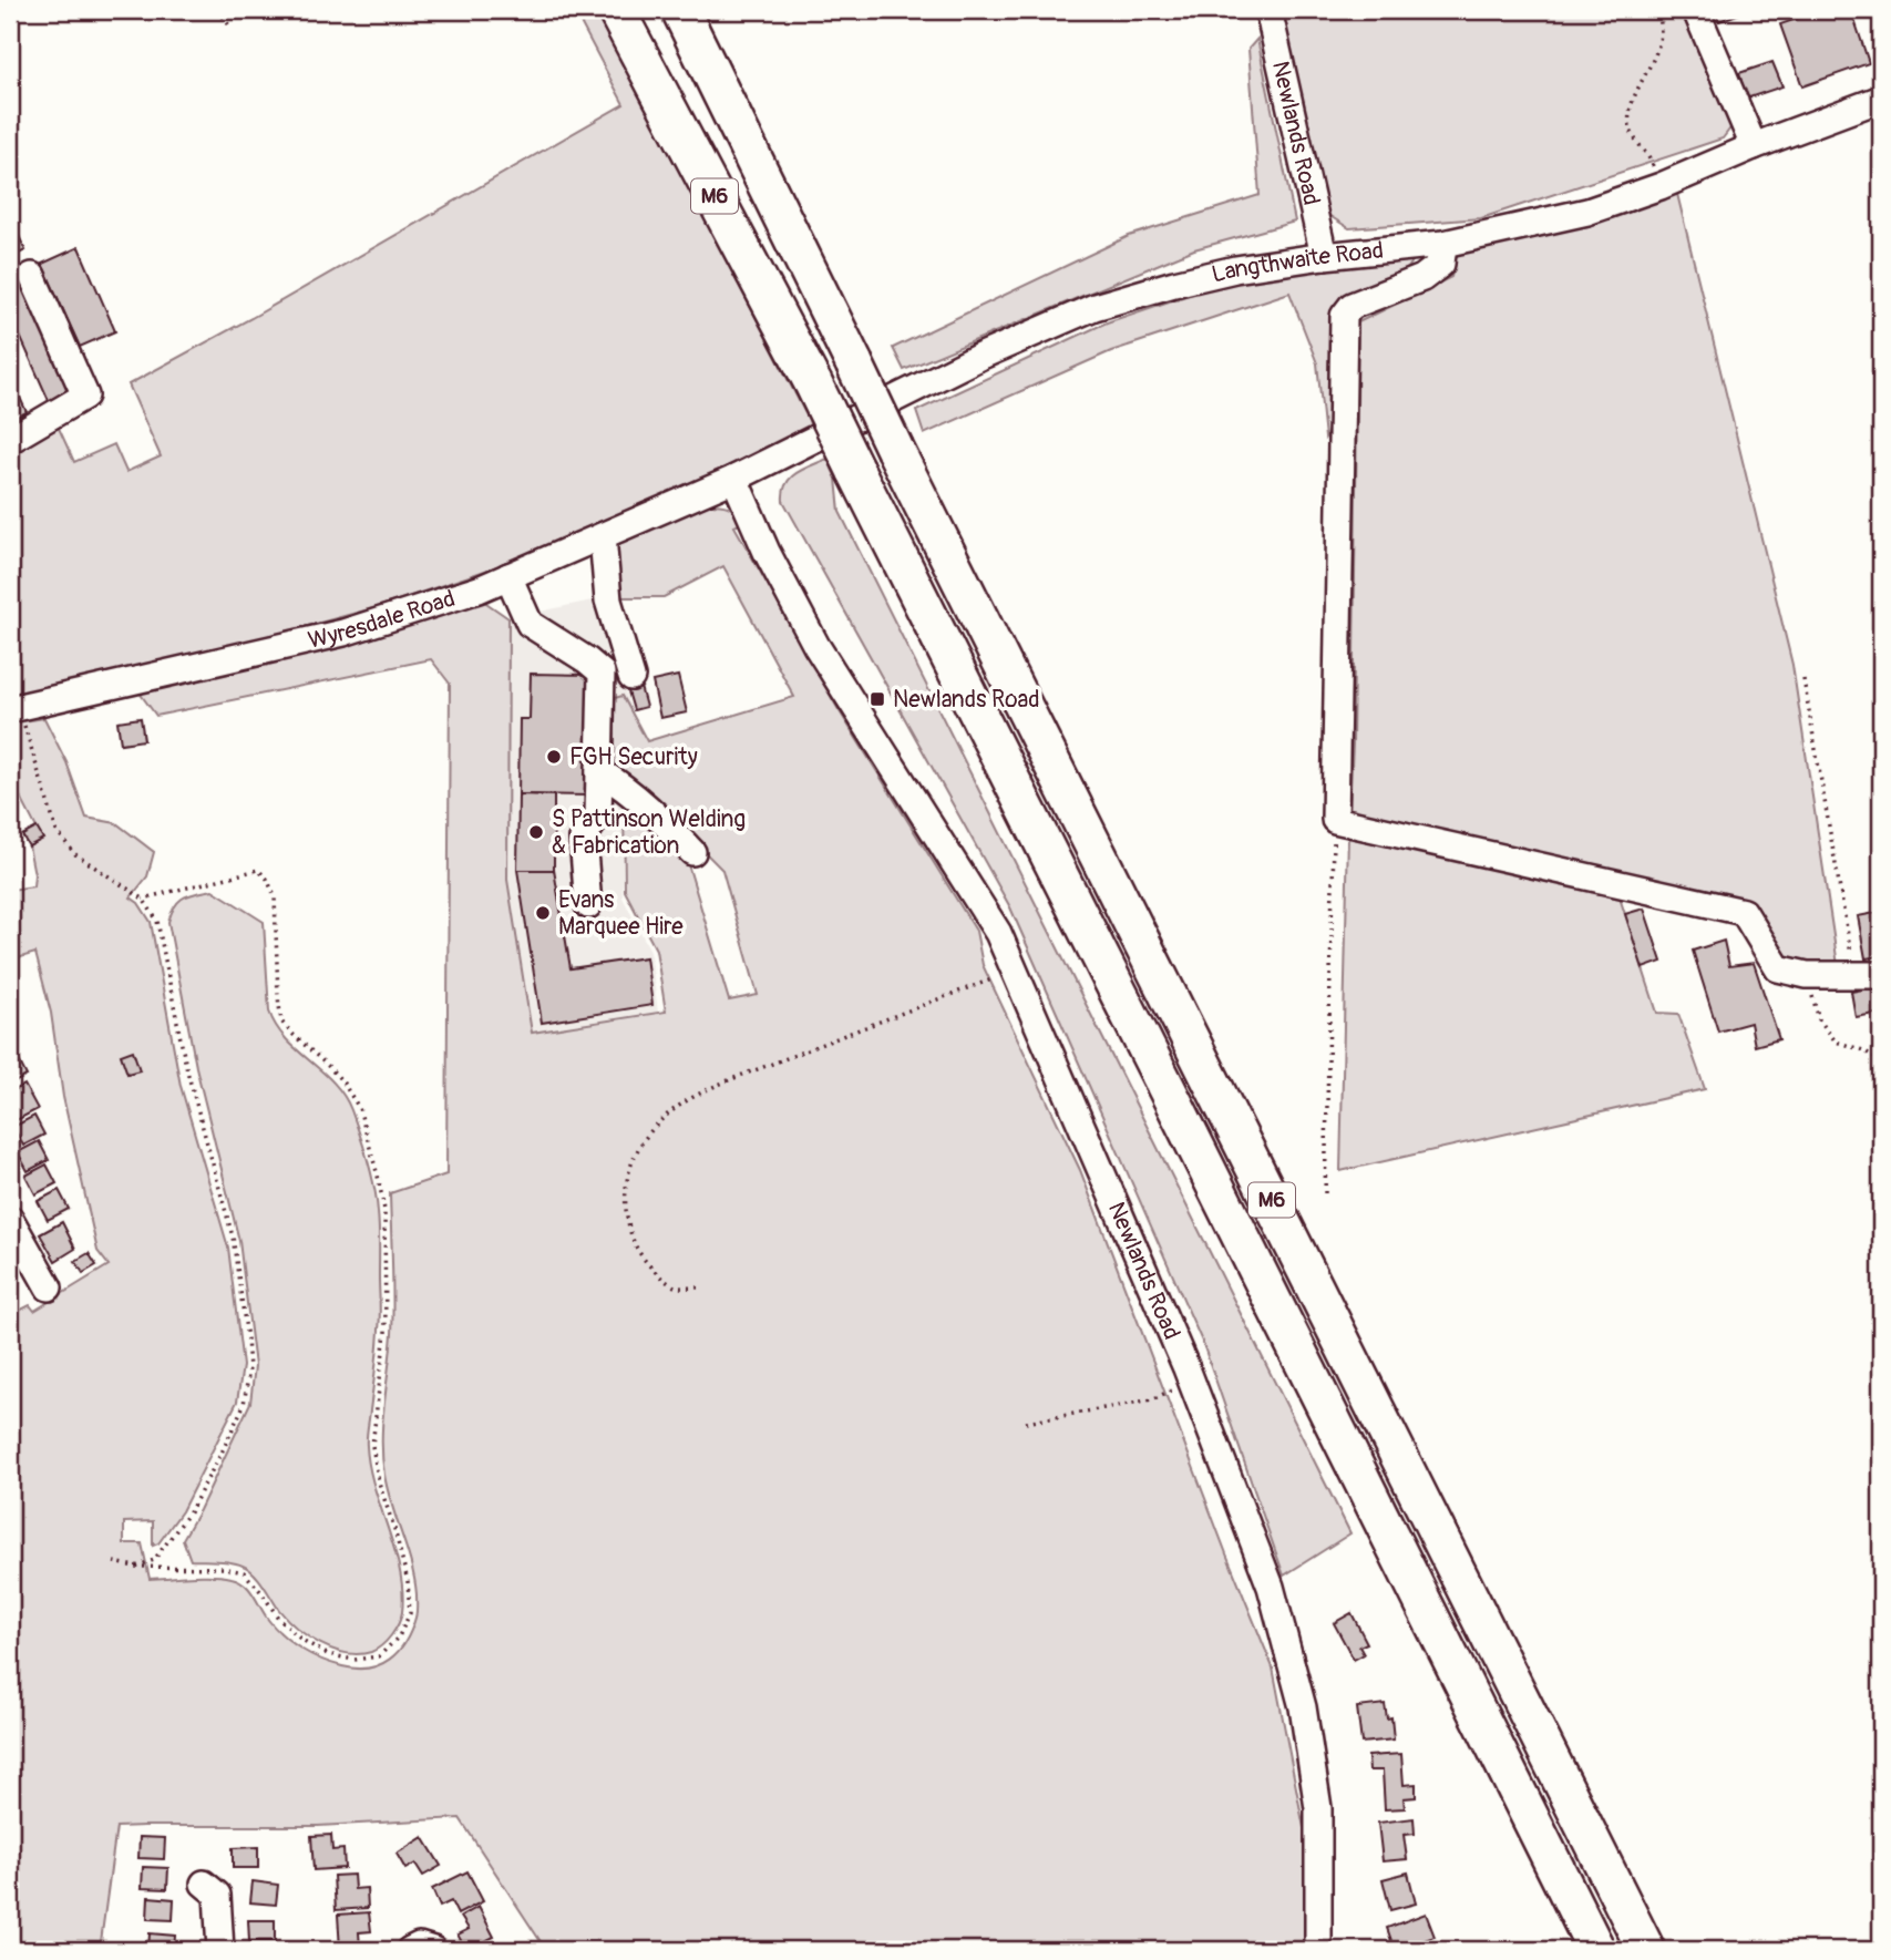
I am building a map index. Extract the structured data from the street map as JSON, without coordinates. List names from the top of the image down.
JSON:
{
  "streets": {
    "highway": ["M6"],
    "street": ["Newlands Road", "Langthwaite Road", "Wyresdale Road"]
  },
  "crossings": [
    ["Newlands Road", "Langthwaite Road"],
    ["Newlands Road", "Wyresdale Road"],
    ["Langthwaite Road", "Wyresdale Road"]
  ],
  "places": {
    "transit": ["Newlands Road"],
    "other": ["FGH Security", "S Pattinson Welding & Fabrication", "Evans Marquee Hire"]
  }
}
